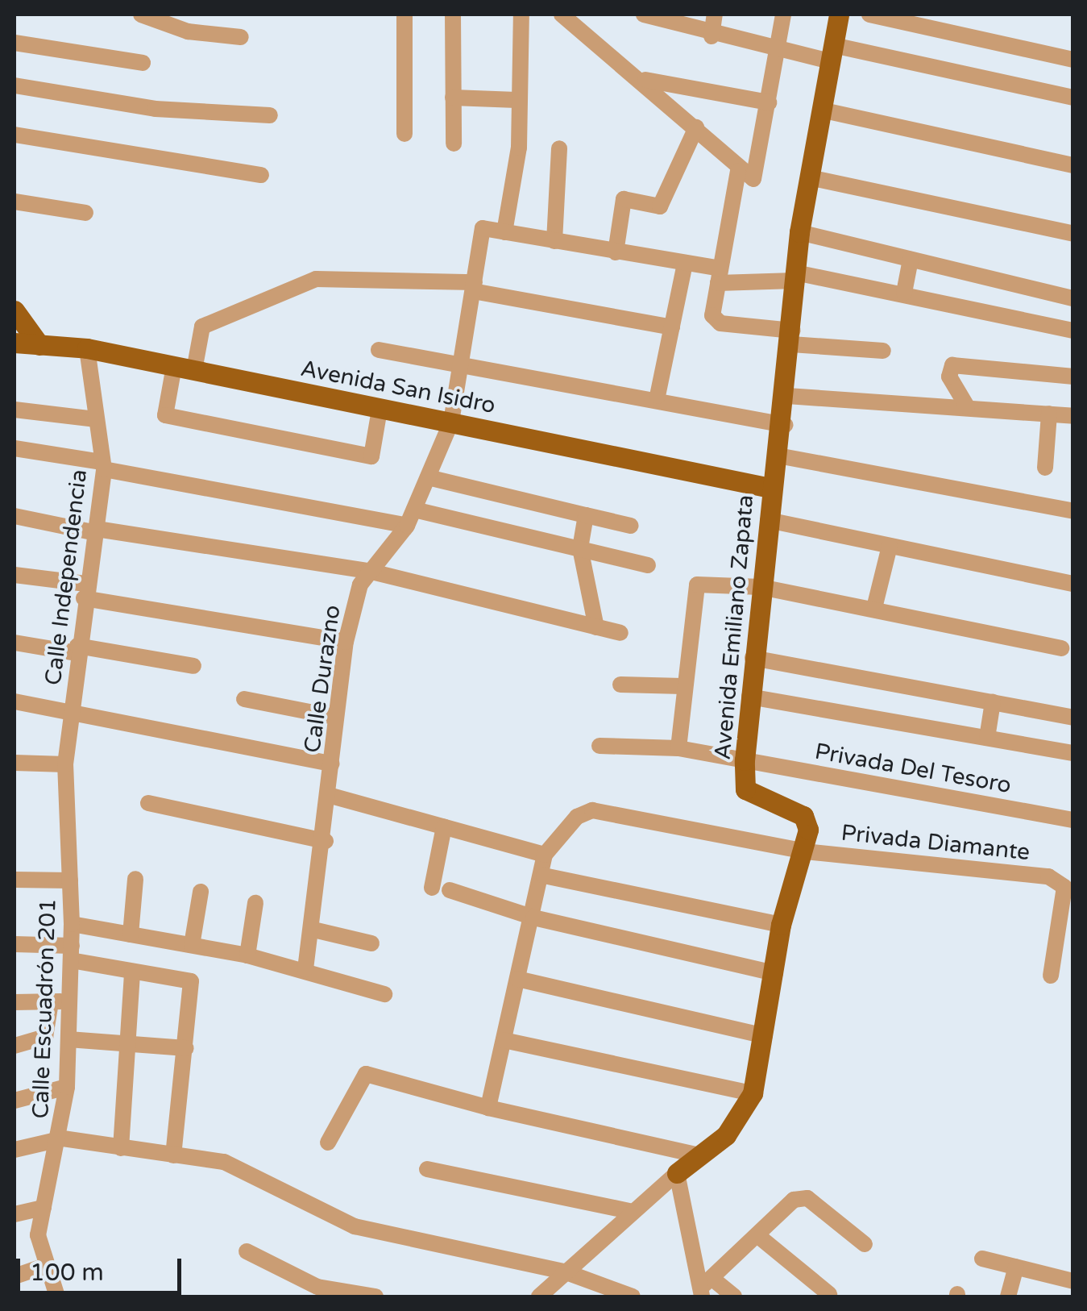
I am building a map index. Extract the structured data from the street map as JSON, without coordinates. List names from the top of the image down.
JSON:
{
  "streets": {
    "main road": ["Avenida San Isidro", "Avenida Emiliano Zapata"],
    "street": [
      "Calle Independencia",
      "Calle Durazno",
      "Privada Del Tesoro",
      "Privada Diamante",
      "Calle Escuadrón 201"
    ]
  },
  "crossings": [
    ["Avenida San Isidro", "Calle Independencia"],
    ["Avenida San Isidro", "Avenida Emiliano Zapata"],
    ["Avenida San Isidro", "Calle Durazno"],
    ["Calle Independencia", "Calle Escuadrón 201"],
    ["Avenida Emiliano Zapata", "Privada Del Tesoro"],
    ["Avenida Emiliano Zapata", "Privada Diamante"]
  ],
  "scale_bar": "100 m"
}
